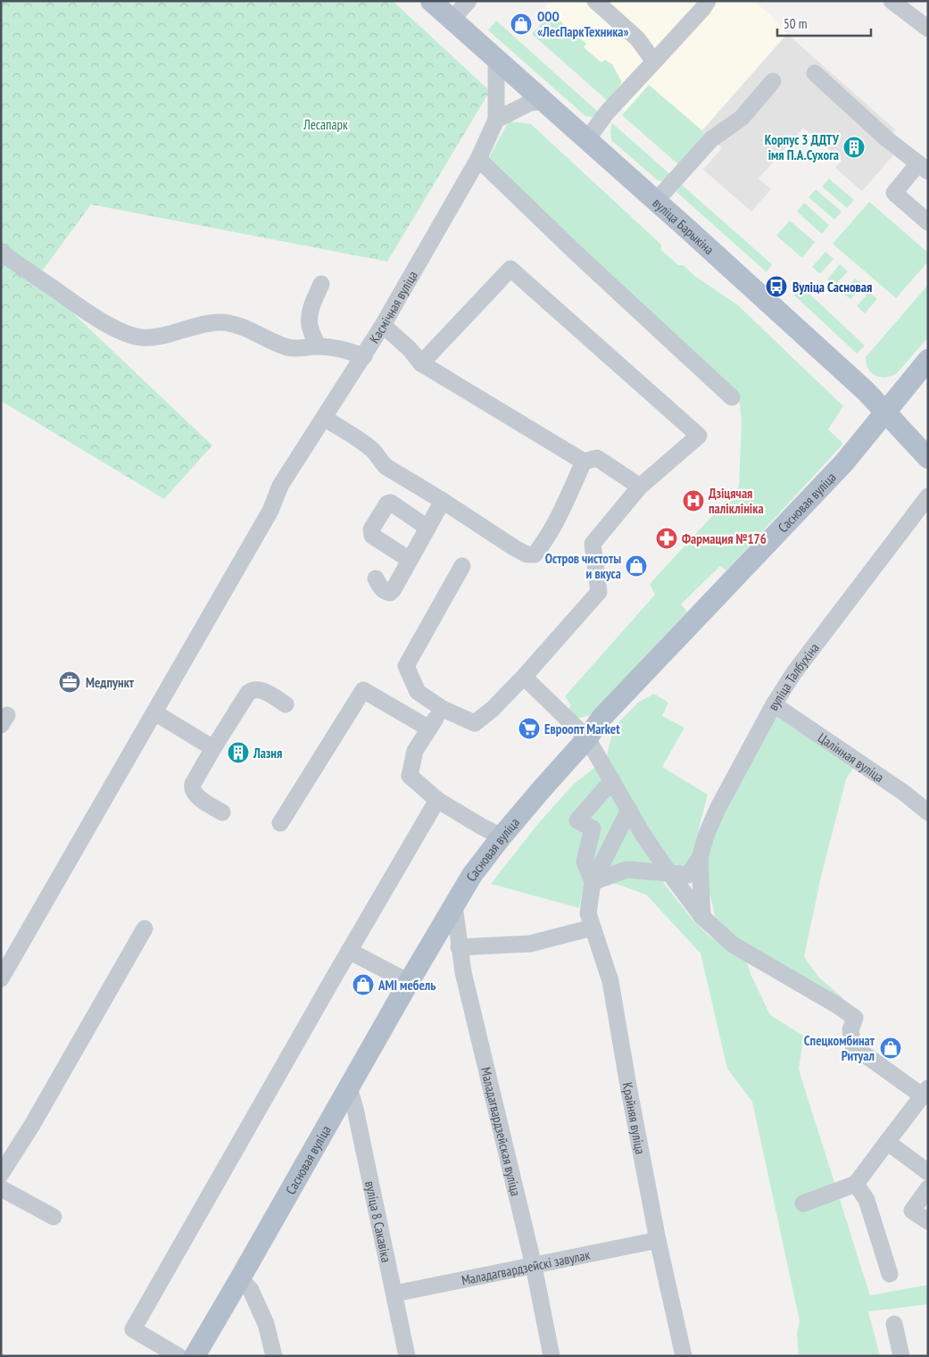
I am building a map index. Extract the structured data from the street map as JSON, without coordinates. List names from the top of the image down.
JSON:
{
  "streets": {
    "main road": ["вуліца Барыкіна", "Сасновая вуліца"],
    "street": [
      "Касмічная вуліца",
      "вуліца Талбухіна",
      "Цалінная вуліца",
      "Крайняя вуліца",
      "Маладагвардзейская вуліца",
      "вуліца 8 Сакавіка",
      "Маладагвардзейскі завулак"
    ]
  },
  "crossings": [
    ["вуліца Барыкіна", "Касмічная вуліца"],
    ["вуліца Барыкіна", "Сасновая вуліца"],
    ["Сасновая вуліца", "Маладагвардзейская вуліца"],
    ["Сасновая вуліца", "вуліца 8 Сакавіка"],
    ["вуліца Талбухіна", "Цалінная вуліца"],
    ["Крайняя вуліца", "Маладагвардзейскі завулак"],
    ["Маладагвардзейская вуліца", "Маладагвардзейскі завулак"],
    ["вуліца 8 Сакавіка", "Маладагвардзейскі завулак"]
  ],
  "parks": ["Лесапарк"],
  "places": {
    "shop": [
      "ООО «ЛесПаркТехника»",
      "Остров чистоты и вкуса",
      "AMI мебель",
      "Спецкомбинат Ритуал"
    ],
    "building": ["Корпус 3 ДДТУ імя П.А.Сухога", "Лазня"],
    "bus stop": ["Вуліца Сасновая"],
    "hospital": ["Дзіцячая паліклініка"],
    "pharmacy": ["Фармация №176"],
    "office": ["Медпункт"],
    "supermarket": ["Евроопт Market"]
  },
  "scale_bar": "50 m"
}
